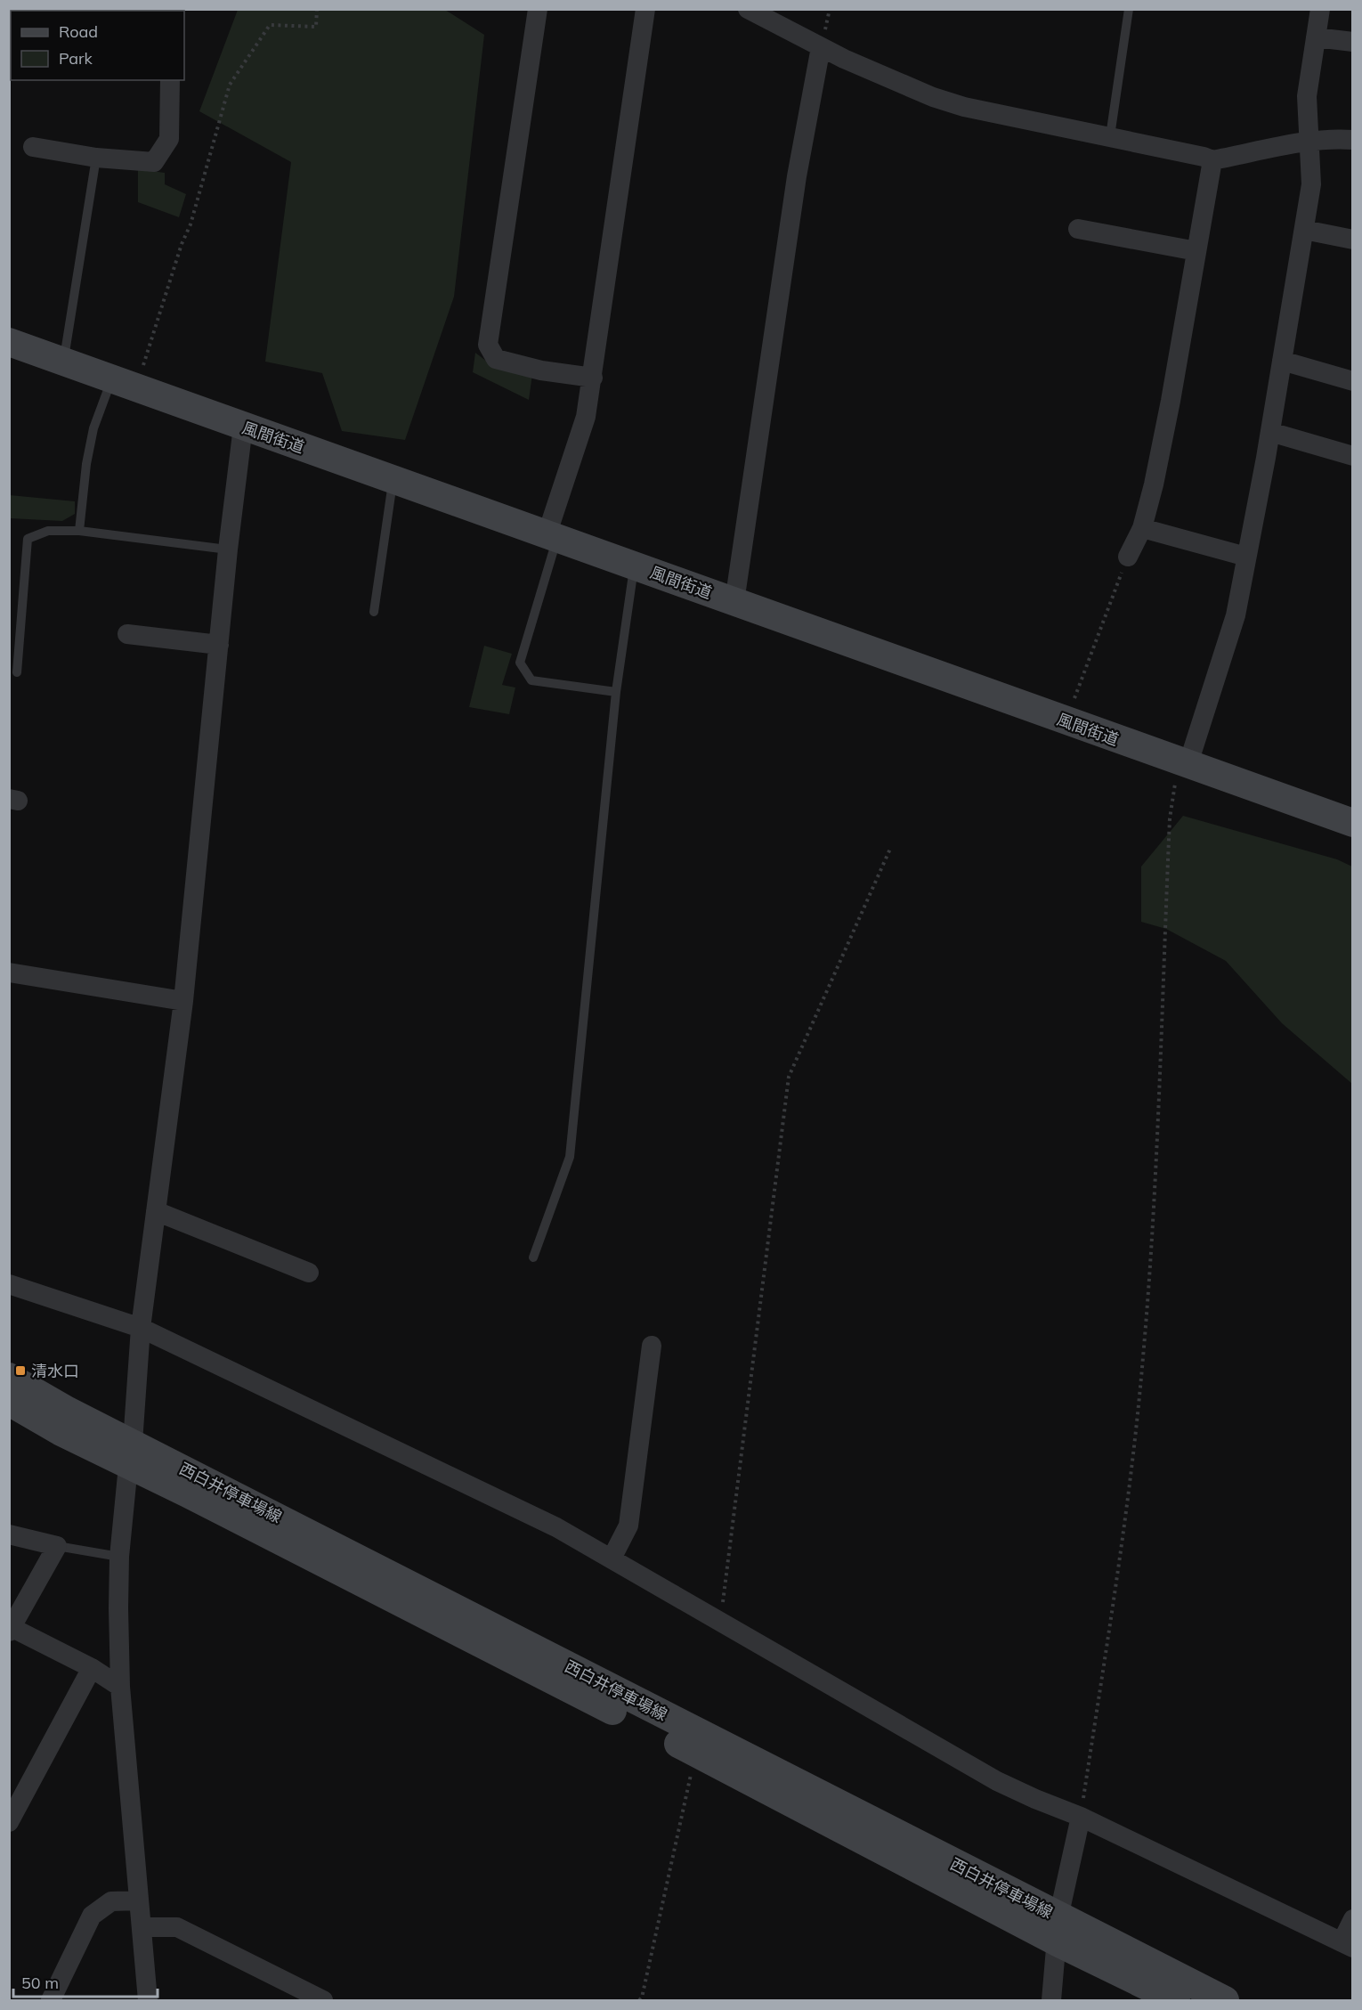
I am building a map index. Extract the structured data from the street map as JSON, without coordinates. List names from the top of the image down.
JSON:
{
  "streets": {
    "main road": ["風間街道", "西白井停車場線"]
  },
  "places": {
    "transit": ["清水口"]
  },
  "legend": ["Road", "Park"],
  "scale_bar": "50 m"
}
